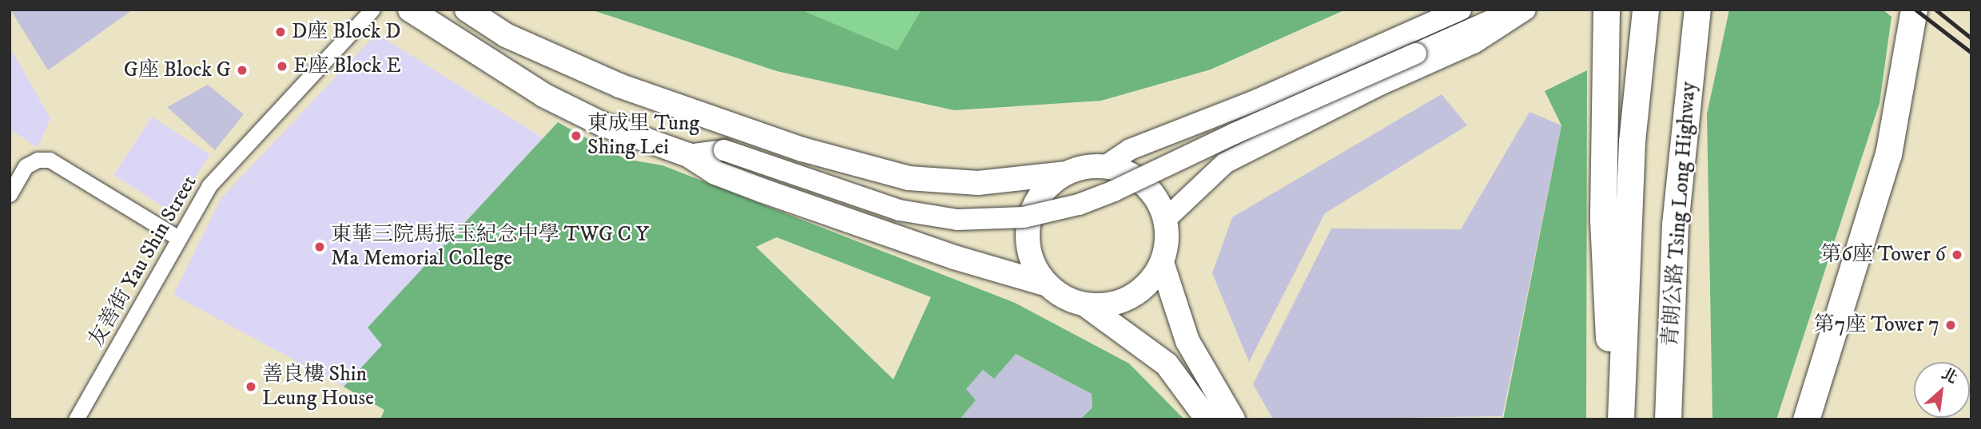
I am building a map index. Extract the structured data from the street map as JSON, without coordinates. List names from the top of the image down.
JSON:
{
  "streets": {
    "highway": ["青朗公路 Tsing Long Highway"],
    "street": ["友善街 Yau Shin Street"]
  },
  "places": [
    "D座 Block D",
    "E座 Block E",
    "G座 Block G",
    "東成里 Tung Shing Lei",
    "東華三院馬振玉紀念中學 TWG C Y Ma Memorial College",
    "第6座 Tower 6",
    "第7座 Tower 7",
    "善良樓 Shin Leung House"
  ],
  "north": "top right"
}
